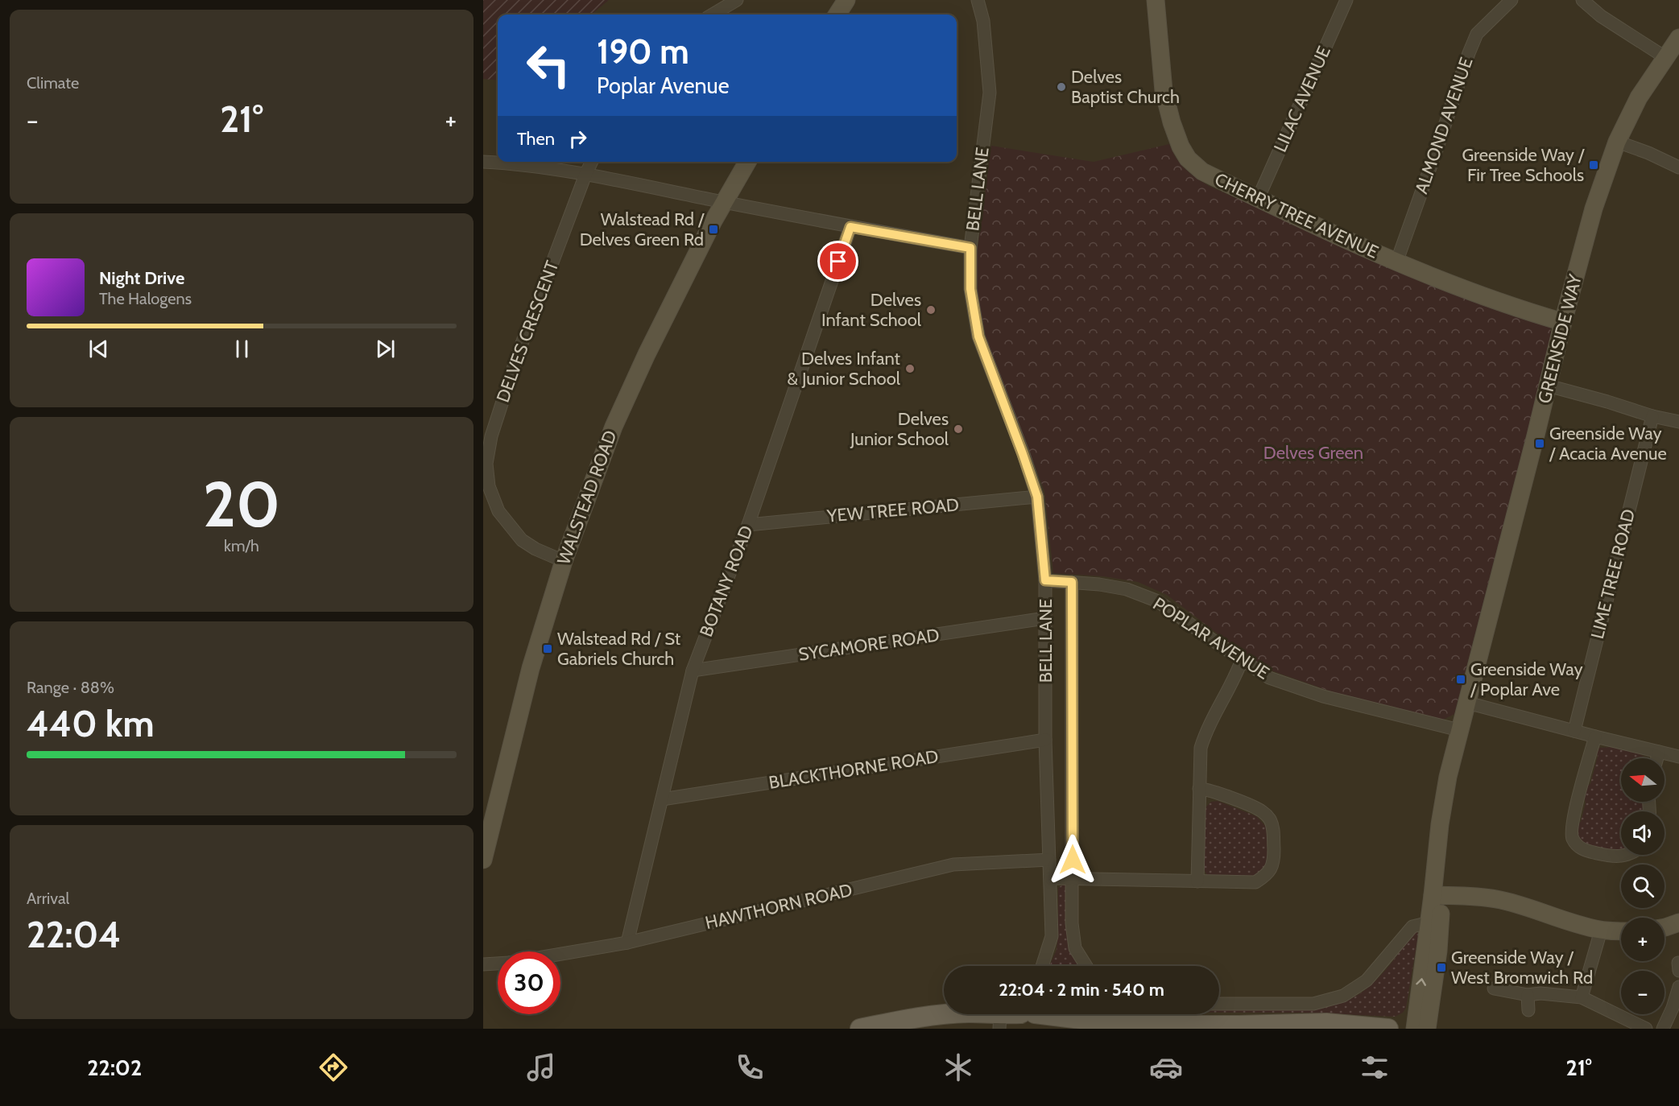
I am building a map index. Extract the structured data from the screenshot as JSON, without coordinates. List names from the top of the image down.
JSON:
{
  "streets": {
    "street": [
      "LILAC AVENUE",
      "ALMOND AVENUE",
      "BELL LANE",
      "CHERRY TREE AVENUE",
      "DELVES CRESCENT",
      "GREENSIDE WAY",
      "WALSTEAD ROAD",
      "YEW TREE ROAD",
      "LIME TREE ROAD",
      "BOTANY ROAD",
      "POPLAR AVENUE",
      "SYCAMORE ROAD",
      "BLACKTHORNE ROAD",
      "HAWTHORN ROAD"
    ]
  },
  "crossings": [
    ["LILAC AVENUE", "CHERRY TREE AVENUE"],
    ["ALMOND AVENUE", "CHERRY TREE AVENUE"],
    ["BELL LANE", "YEW TREE ROAD"],
    ["BELL LANE", "POPLAR AVENUE"],
    ["BELL LANE", "SYCAMORE ROAD"],
    ["BELL LANE", "BLACKTHORNE ROAD"],
    ["BELL LANE", "HAWTHORN ROAD"],
    ["CHERRY TREE AVENUE", "GREENSIDE WAY"],
    ["DELVES CRESCENT", "WALSTEAD ROAD"],
    ["GREENSIDE WAY", "POPLAR AVENUE"],
    ["YEW TREE ROAD", "BOTANY ROAD"],
    ["BOTANY ROAD", "SYCAMORE ROAD"],
    ["BOTANY ROAD", "BLACKTHORNE ROAD"],
    ["BOTANY ROAD", "HAWTHORN ROAD"]
  ],
  "parks": ["Delves Green"],
  "places": {
    "other": [
      "Delves Baptist Church",
      "Delves Infant School",
      "Delves Infant & Junior School",
      "Delves Junior School"
    ],
    "transit": [
      "Greenside Way / Fir Tree Schools",
      "Walstead Rd / Delves Green Rd",
      "Greenside Way / Acacia Avenue",
      "Walstead Rd / St Gabriels Church",
      "Greenside Way / Poplar Ave",
      "Greenside Way / West Bromwich Rd"
    ]
  },
  "north": "left",
  "page": {
    "tile": [
      "Climate",
      ["20", "km/h"],
      ["Range · 88%", "440 km"],
      ["Arrival", "22:04"]
    ],
    "turn": ["190 m", "Poplar Avenue"],
    "heat": ["−", "21°", "+"],
    "then": "Then",
    "song": ["Night Drive", "The Halogens"],
    "map_buttons": ["+", "−"],
    "limit": "30",
    "trip": "22:04 · 2 min · 540 m",
    "tabs": ["22:02", "21°"]
  }
}
